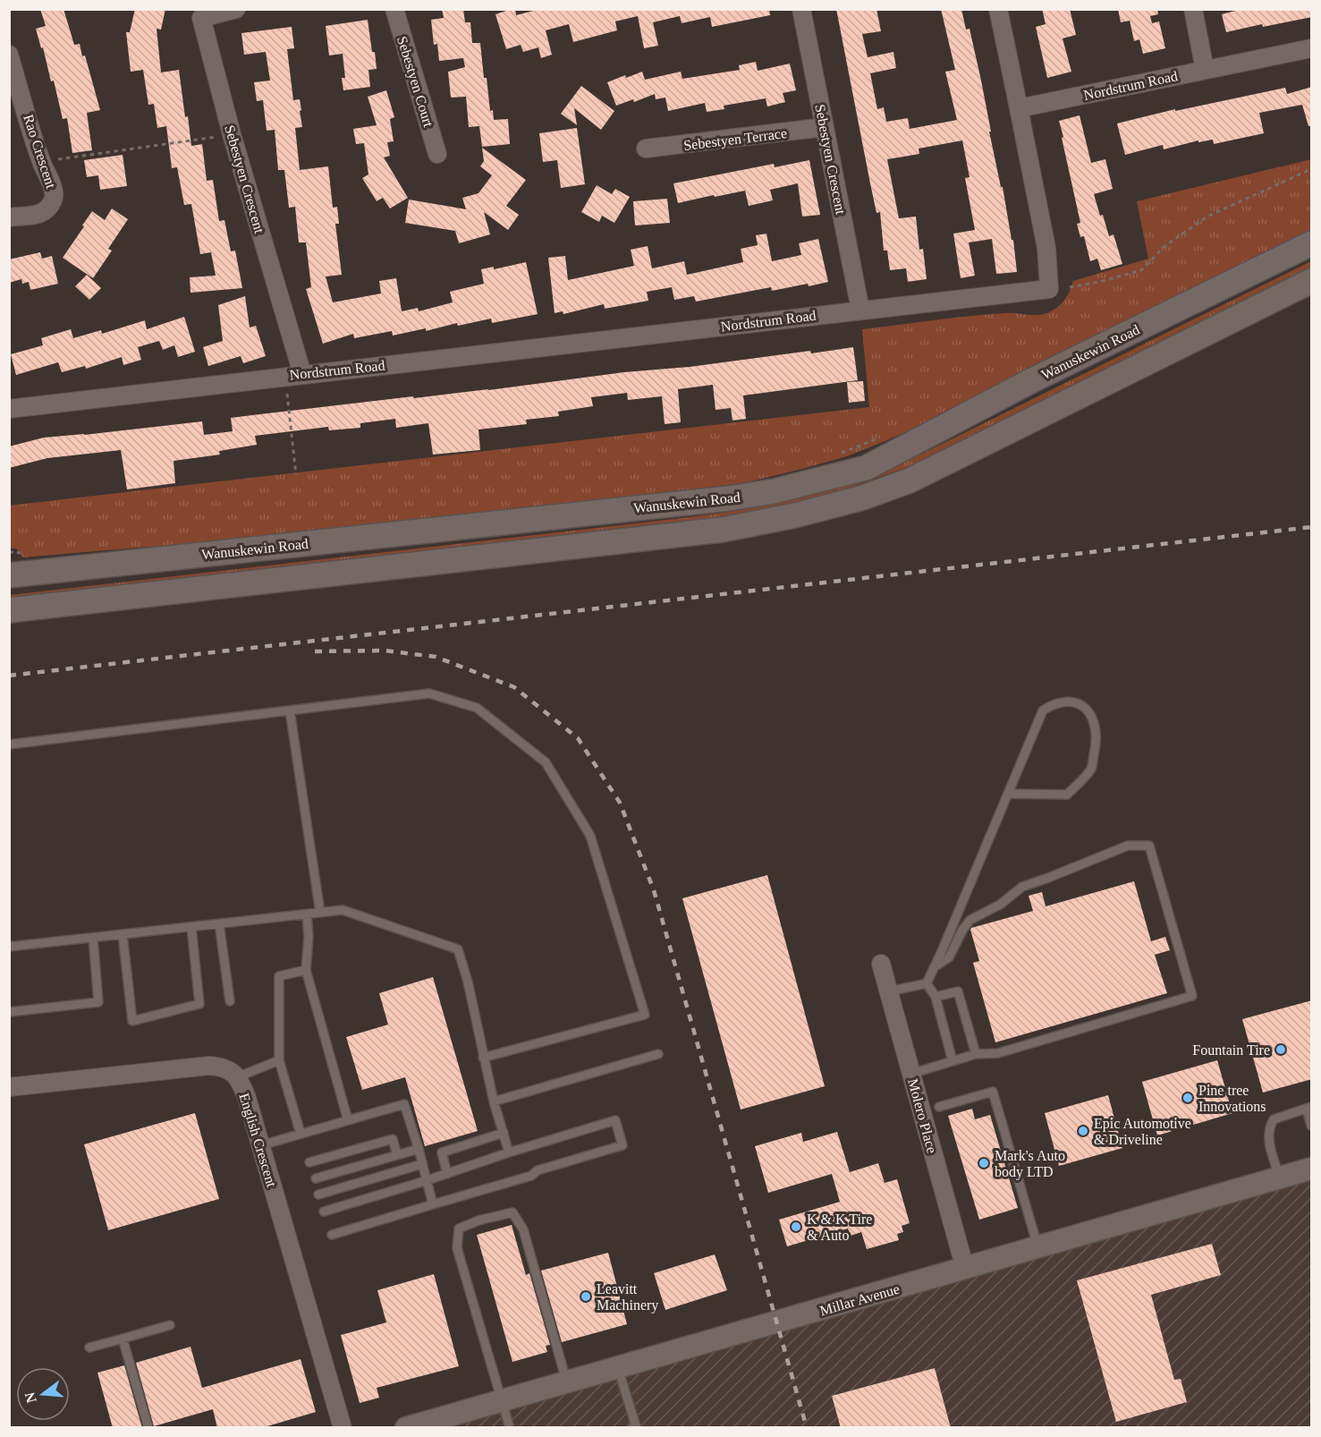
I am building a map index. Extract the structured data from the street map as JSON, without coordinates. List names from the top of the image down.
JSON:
{
  "streets": {
    "main road": ["Wanuskewin Road"],
    "street": [
      "Sebestyen Court",
      "Nordstrum Road",
      "Sebestyen Terrace",
      "Rao Crescent",
      "Sebestyen Crescent",
      "Molero Place",
      "English Crescent",
      "Millar Avenue"
    ]
  },
  "crossings": [
    ["Nordstrum Road", "Sebestyen Crescent"],
    ["Sebestyen Terrace", "Sebestyen Crescent"],
    ["Molero Place", "Millar Avenue"]
  ],
  "places": [
    "Fountain Tire",
    "Pine tree Innovations",
    "Epic Automotive & Driveline",
    "Mark's Auto body LTD",
    "K & K Tire & Auto",
    "Leavitt Machinery"
  ],
  "north": "left"
}
